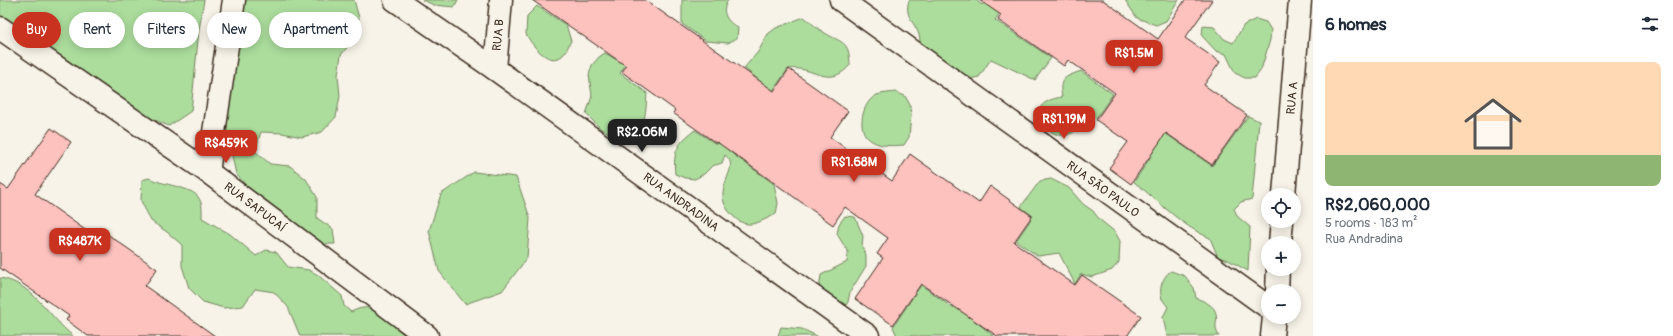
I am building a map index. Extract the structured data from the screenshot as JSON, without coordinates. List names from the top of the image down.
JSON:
{
  "streets": {
    "street": [
      "RUA B",
      "RUA A",
      "RUA SÃO PAULO",
      "RUA ANDRADINA",
      "RUA SAPUCAÍ"
    ]
  },
  "crossings": [
    ["RUA B", "RUA ANDRADINA"]
  ],
  "page": {
    "heading": "6 homes",
    "chip": [
      "Buy",
      "Rent",
      "Filters",
      "New",
      "Apartment"
    ],
    "price": [
      "R$1.5M",
      "R$1.19M",
      "R$2.06M",
      "R$459K",
      "R$1.68M",
      "R$487K"
    ],
    "list": [
      {
        "name": "R$2,060,000",
        "note": "5 rooms · 183 m² · Rua Andradina"
      }
    ],
    "map_buttons": ["+", "−"]
  }
}
